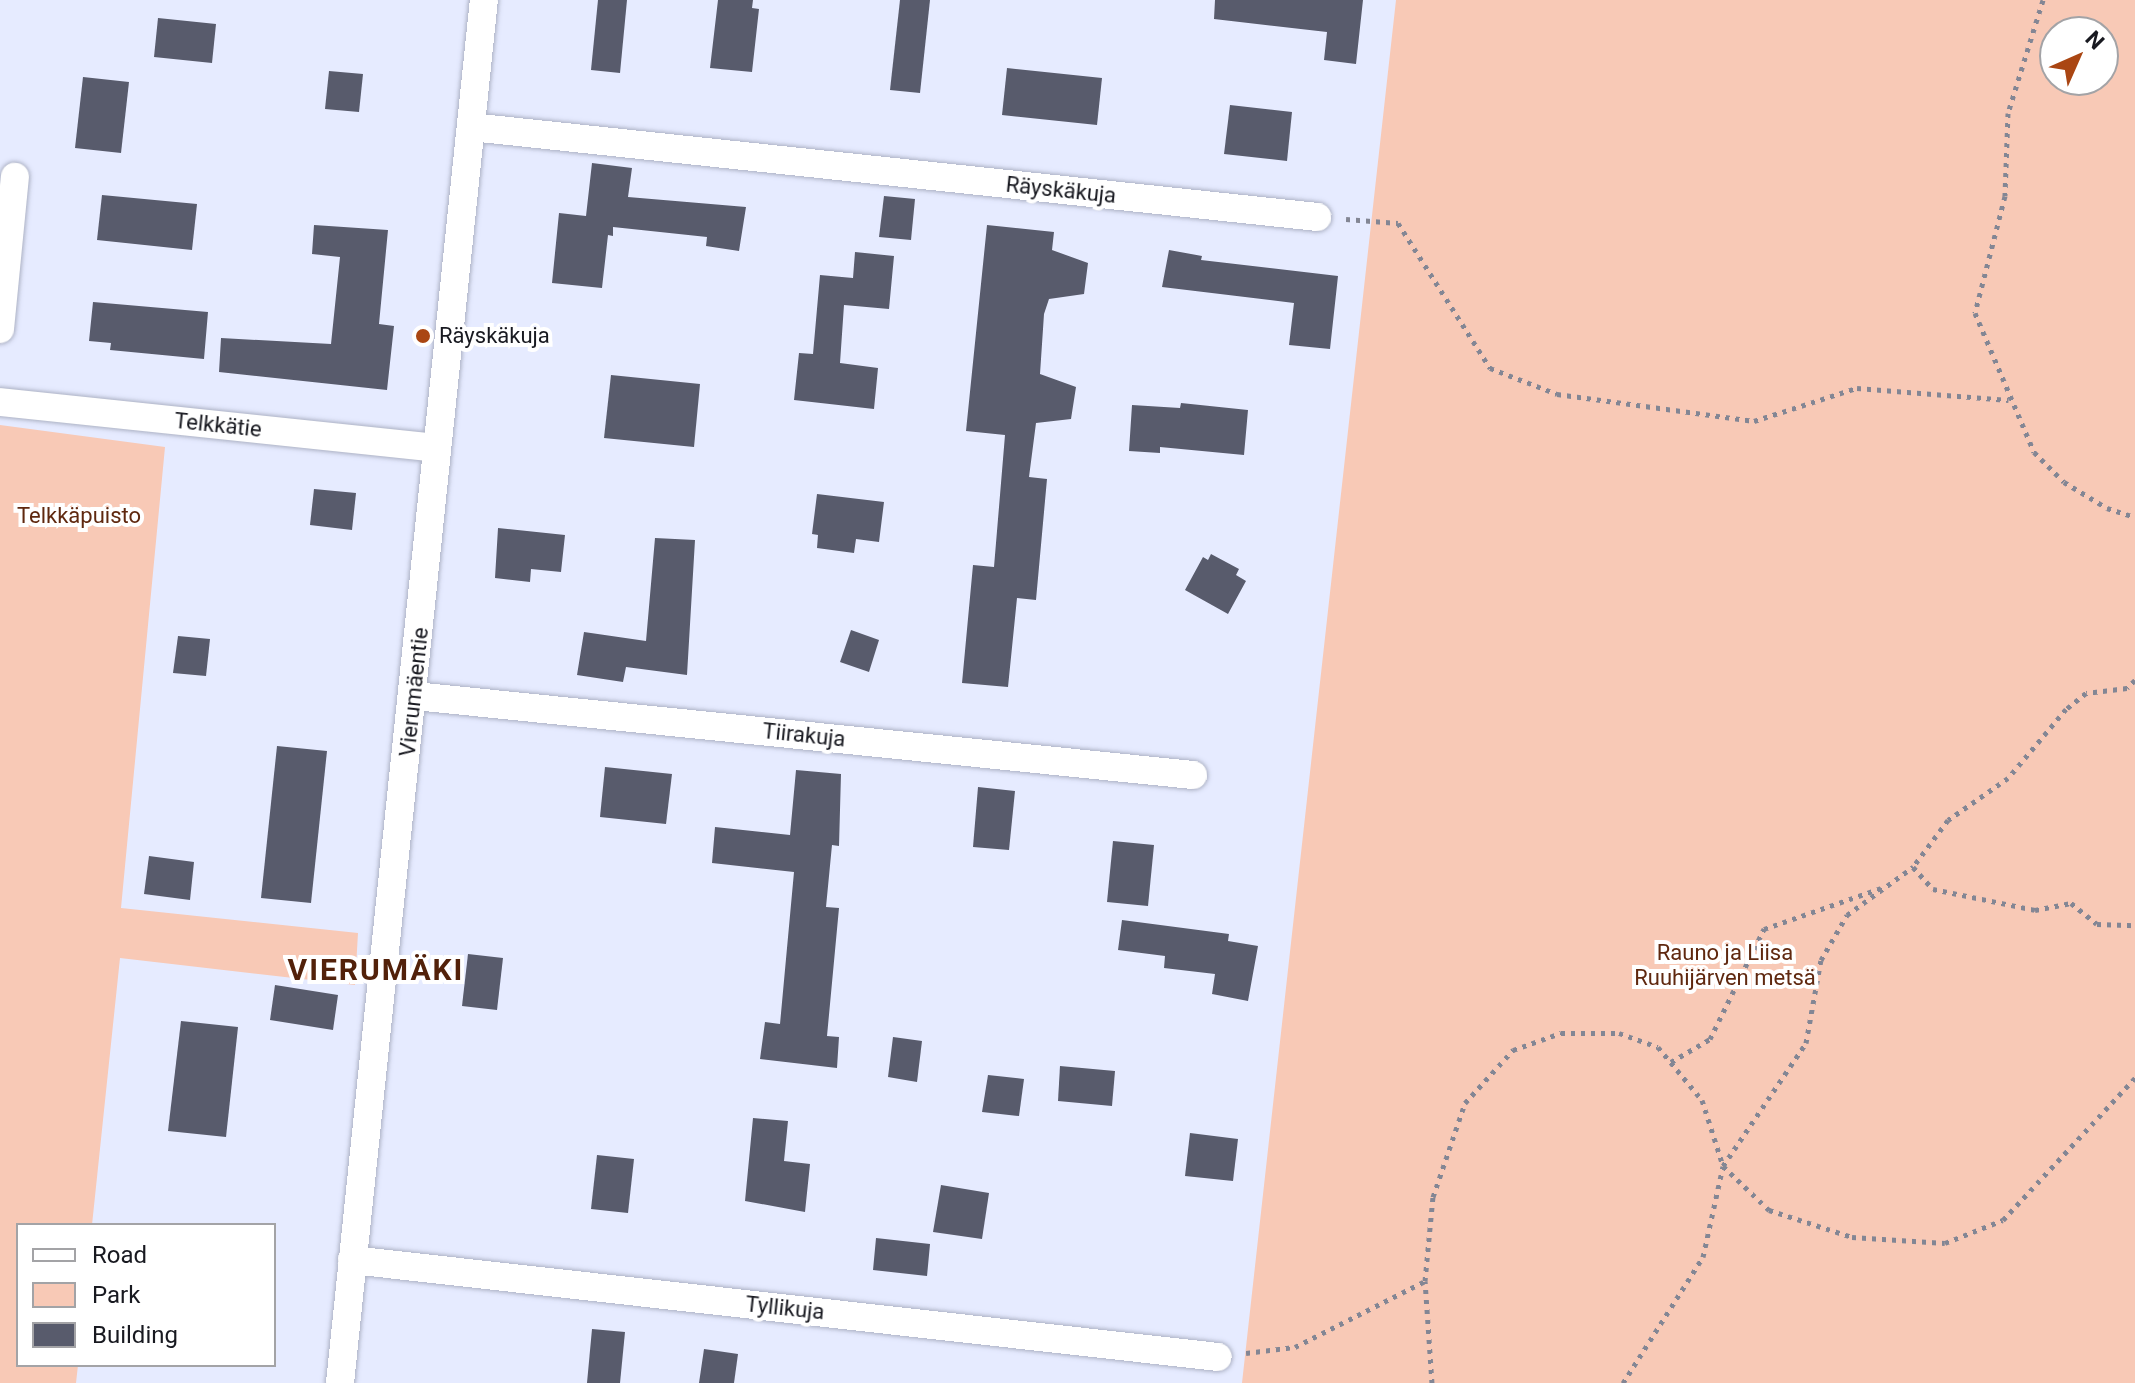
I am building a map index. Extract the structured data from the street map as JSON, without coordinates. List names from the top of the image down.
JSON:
{
  "streets": {
    "street": [
      "Räyskäkuja",
      "Telkkätie",
      "Vierumäentie",
      "Tiirakuja",
      "Tyllikuja"
    ]
  },
  "crossings": [
    ["Räyskäkuja", "Vierumäentie"],
    ["Telkkätie", "Vierumäentie"],
    ["Vierumäentie", "Tiirakuja"],
    ["Vierumäentie", "Tyllikuja"]
  ],
  "districts": ["VIERUMÄKI"],
  "parks": ["Telkkäpuisto", "Rauno ja Liisa Ruuhijärven metsä"],
  "places": ["Räyskäkuja"],
  "legend": ["Road", "Park", "Building"],
  "north": "top right"
}
